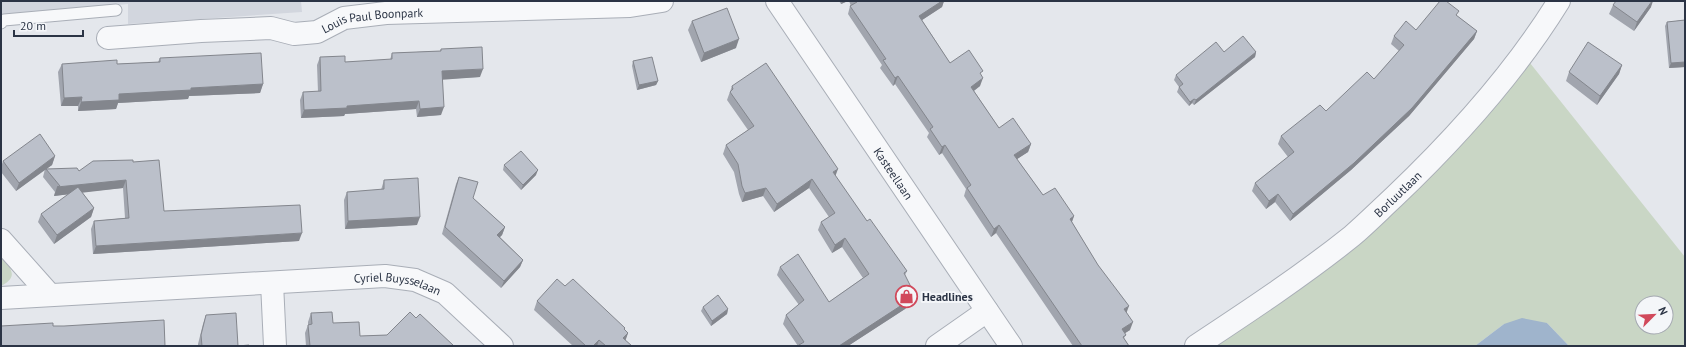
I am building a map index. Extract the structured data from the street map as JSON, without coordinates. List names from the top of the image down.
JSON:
{
  "streets": {
    "street": [
      "Louis Paul Boonpark",
      "Kasteellaan",
      "Borluutlaan",
      "Cyriel Buysselaan"
    ]
  },
  "places": {
    "shop": ["Headlines"]
  },
  "scale_bar": "20 m",
  "north": "top right"
}
